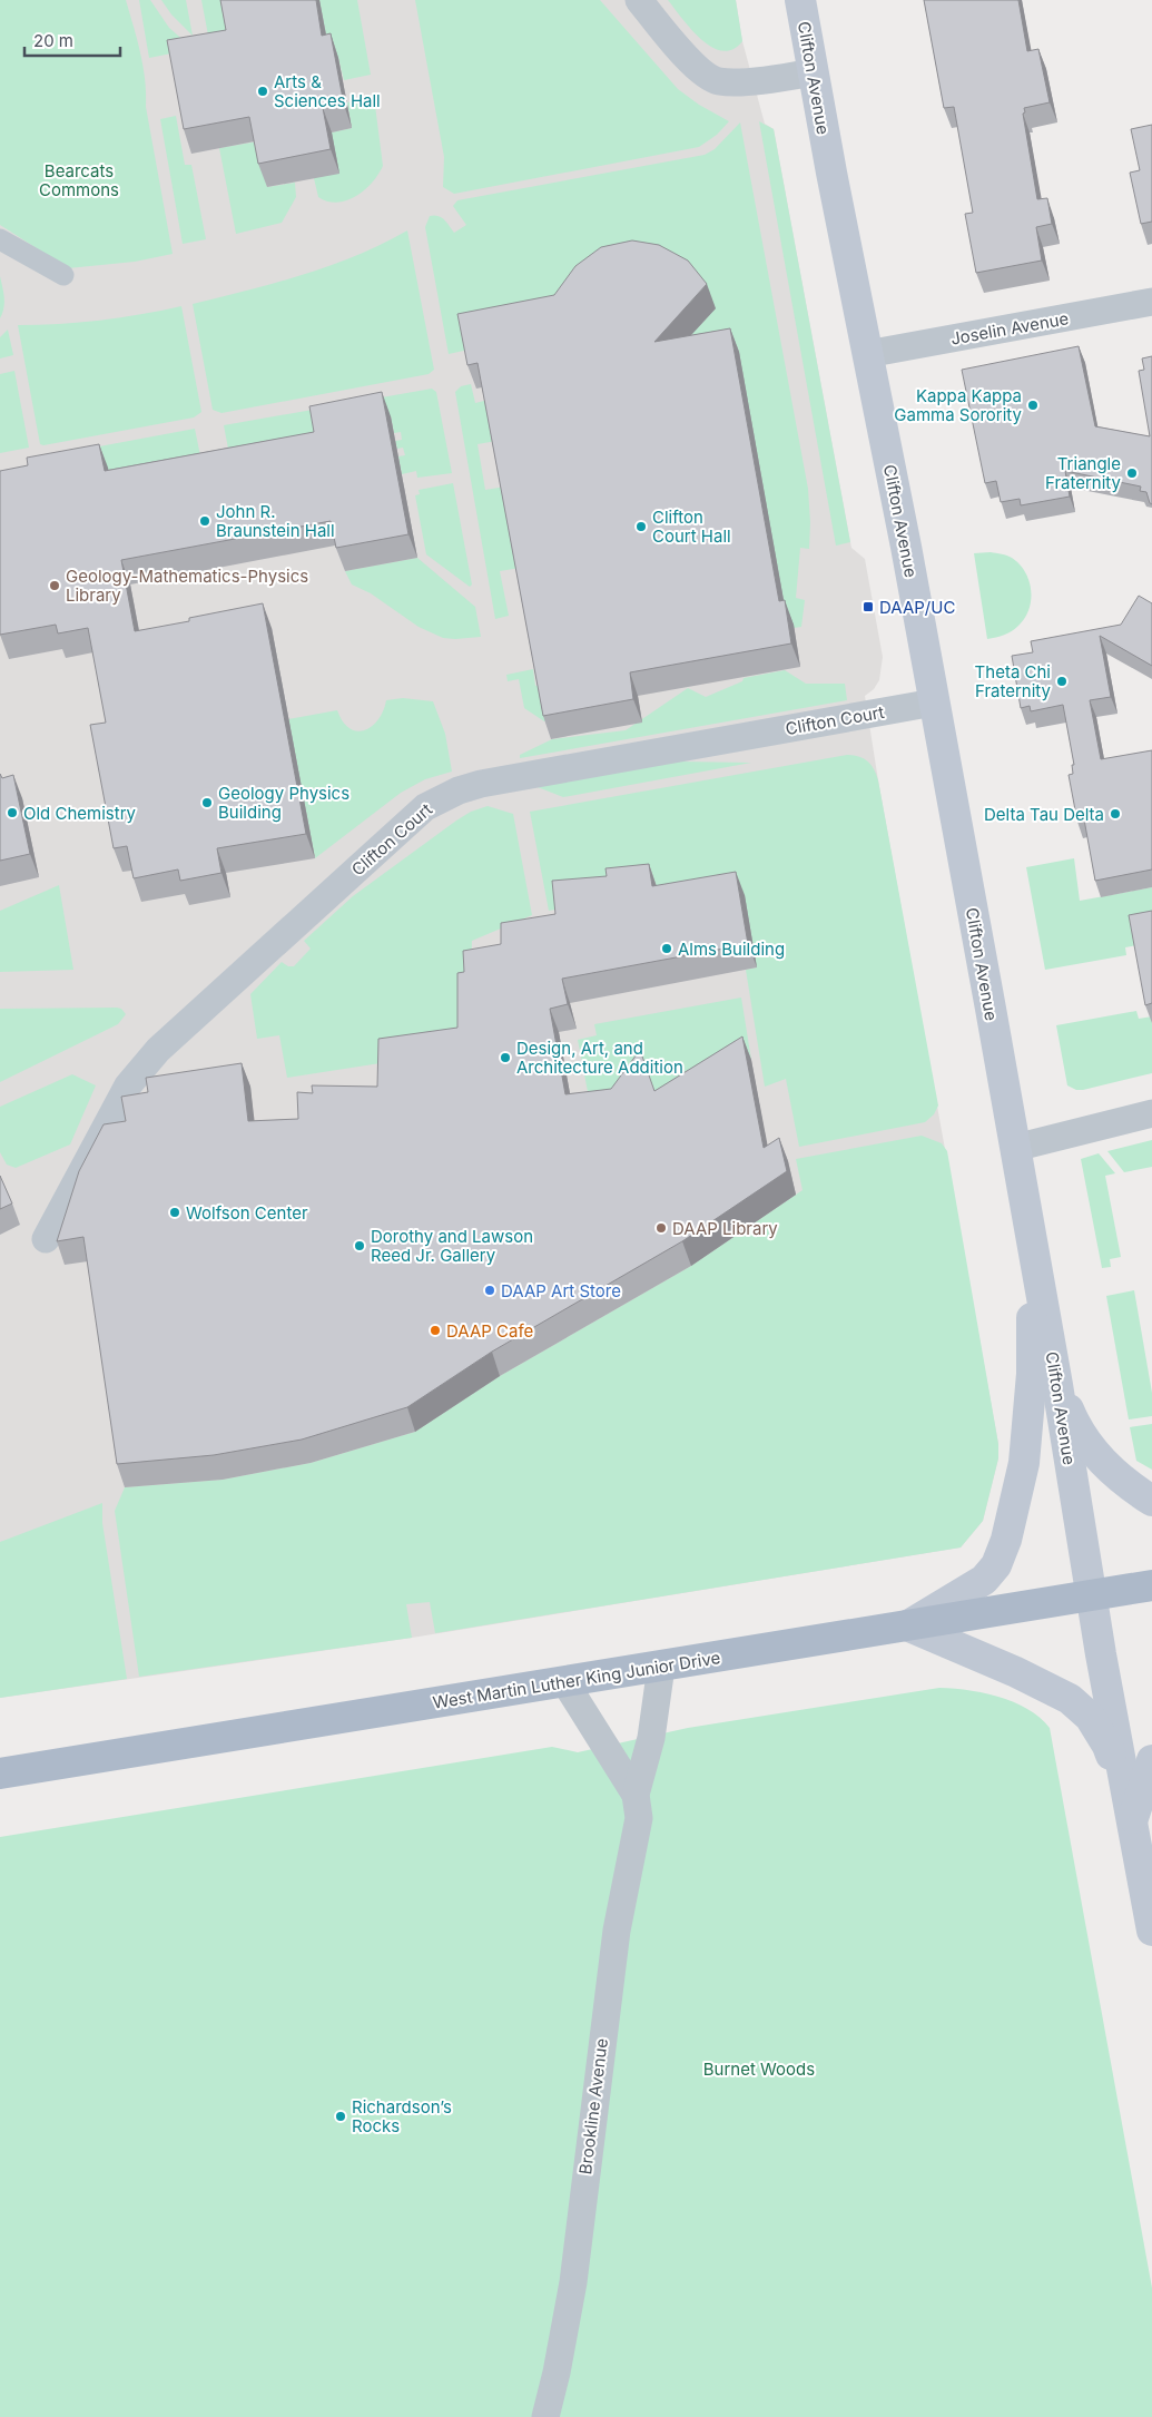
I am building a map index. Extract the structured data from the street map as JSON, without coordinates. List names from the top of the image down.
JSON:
{
  "streets": {
    "main road": ["Clifton Avenue", "West Martin Luther King Junior Drive"],
    "street": ["Joselin Avenue", "Clifton Court", "Brookline Avenue"]
  },
  "crossings": [
    ["Clifton Avenue", "Joselin Avenue"],
    ["Clifton Avenue", "Clifton Court"],
    ["Clifton Avenue", "West Martin Luther King Junior Drive"],
    ["West Martin Luther King Junior Drive", "Brookline Avenue"]
  ],
  "parks": ["Bearcats Commons", "Burnet Woods"],
  "places": {
    "other": [
      "Arts & Sciences Hall",
      "Kappa Kappa Gamma Sorority",
      "Triangle Fraternity",
      "John R. Braunstein Hall",
      "Clifton Court Hall",
      "Geology-Mathematics-Physics Library",
      "Theta Chi Fraternity",
      "Geology Physics Building",
      "Old Chemistry",
      "Delta Tau Delta",
      "Alms Building",
      "Design, Art, and Architecture Addition",
      "Wolfson Center",
      "DAAP Library",
      "Dorothy and Lawson Reed Jr. Gallery",
      "DAAP Art Store",
      "DAAP Cafe",
      "Richardson’s Rocks"
    ],
    "transit": ["DAAP/UC"]
  },
  "scale_bar": "20 m"
}
